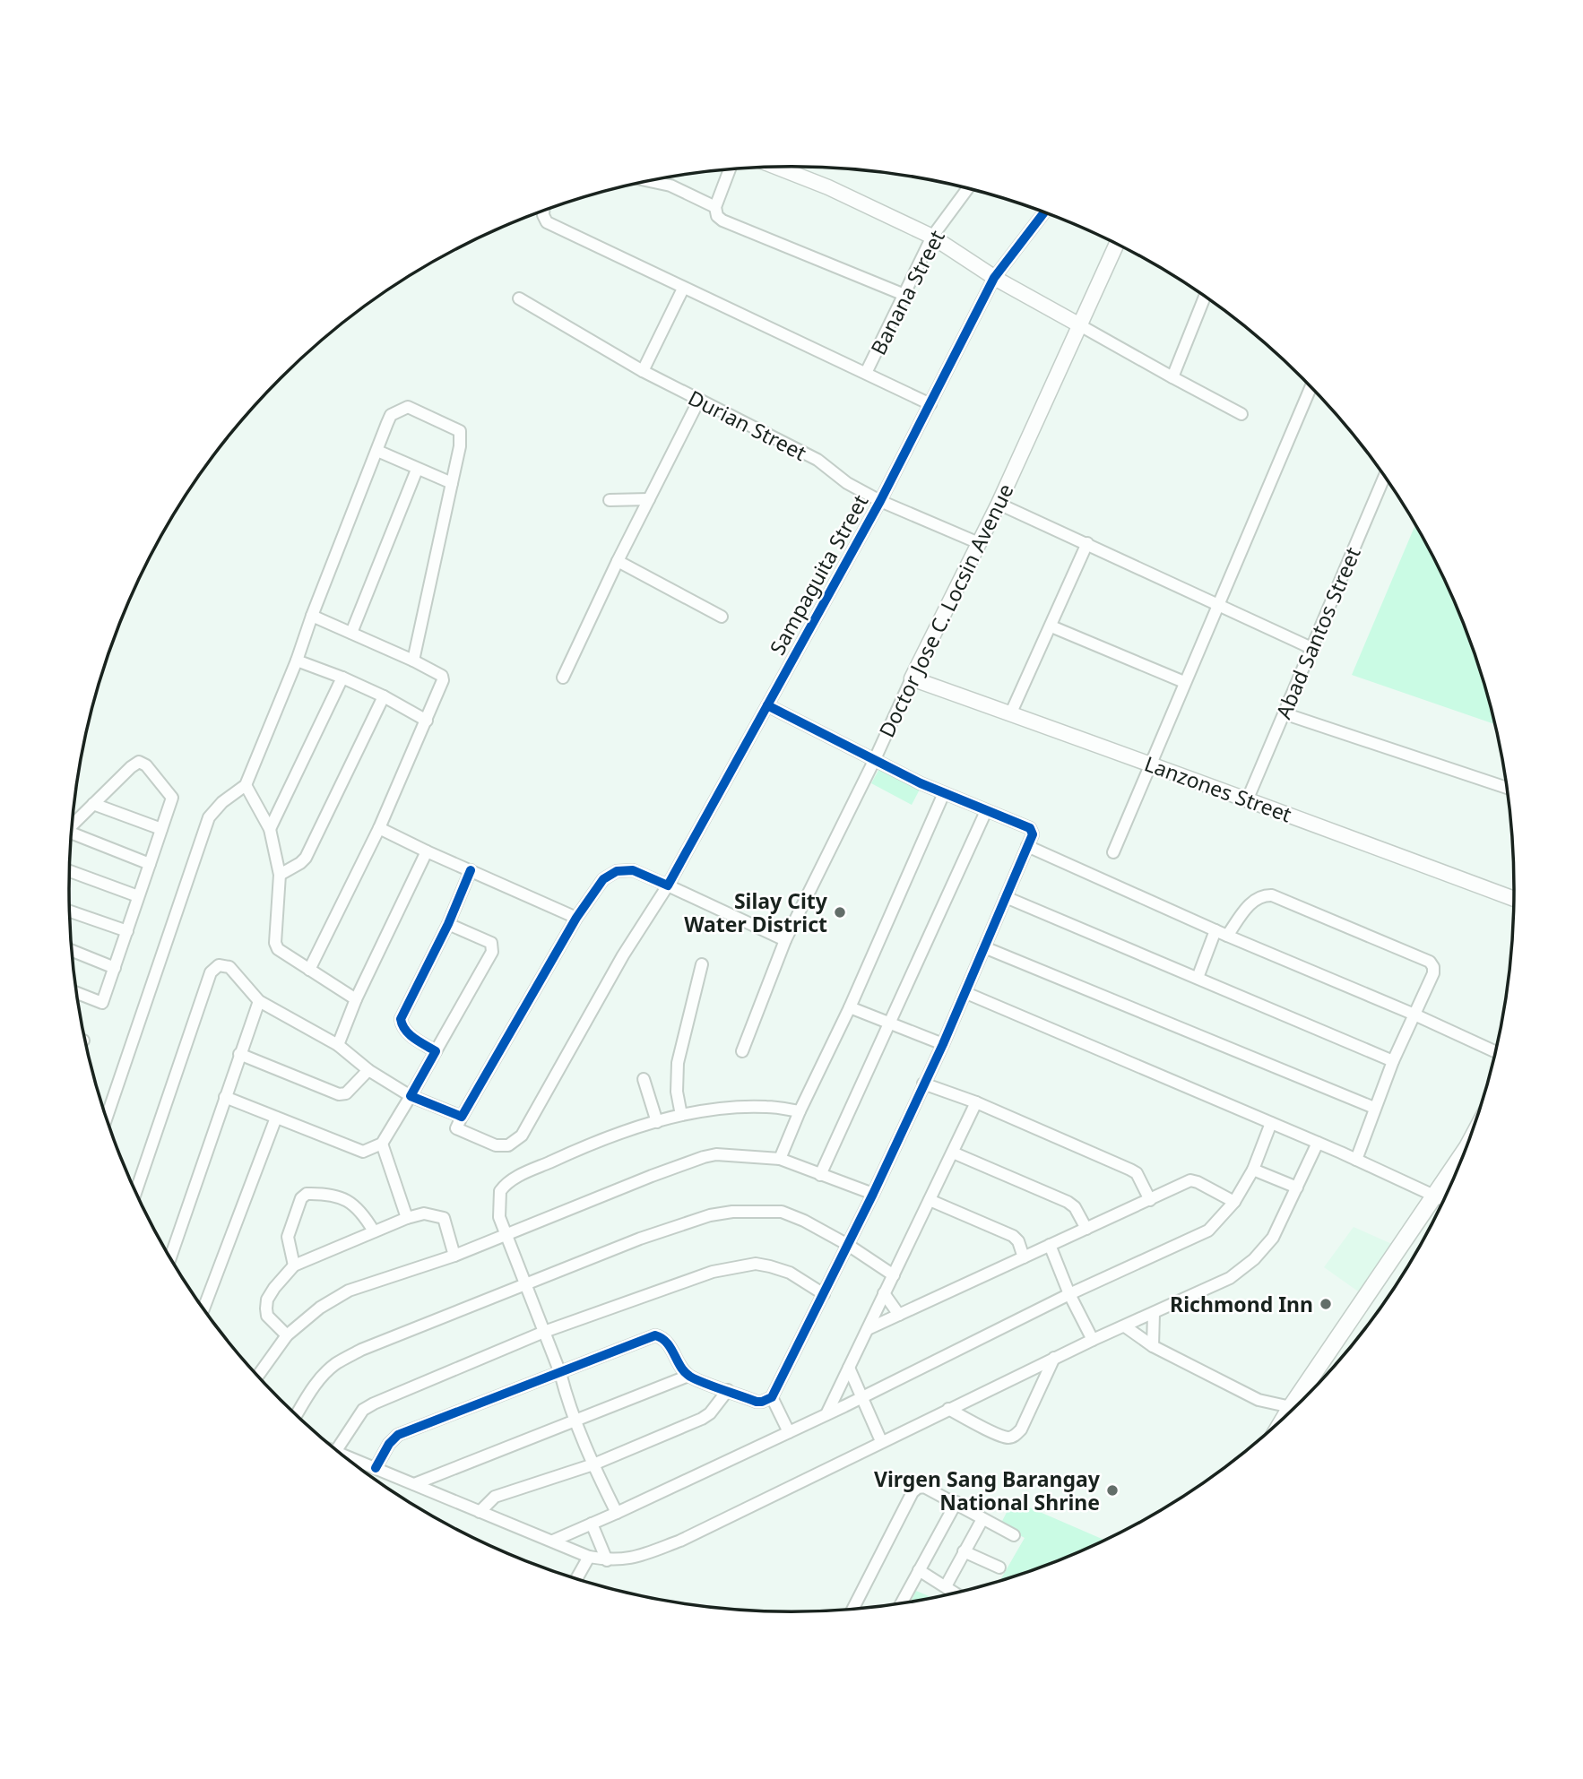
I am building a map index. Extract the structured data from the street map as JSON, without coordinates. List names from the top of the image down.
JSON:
{
  "streets": {
    "street": [
      "Banana Street",
      "Durian Street",
      "Sampaguita Street",
      "Doctor Jose C. Locsin Avenue",
      "Abad Santos Street",
      "Lanzones Street"
    ]
  },
  "crossings": [
    ["Durian Street", "Sampaguita Street"],
    ["Durian Street", "Doctor Jose C. Locsin Avenue"],
    ["Doctor Jose C. Locsin Avenue", "Lanzones Street"],
    ["Abad Santos Street", "Lanzones Street"]
  ],
  "places": ["Silay City Water District", "Richmond Inn", "Virgen Sang Barangay National Shrine"]
}
